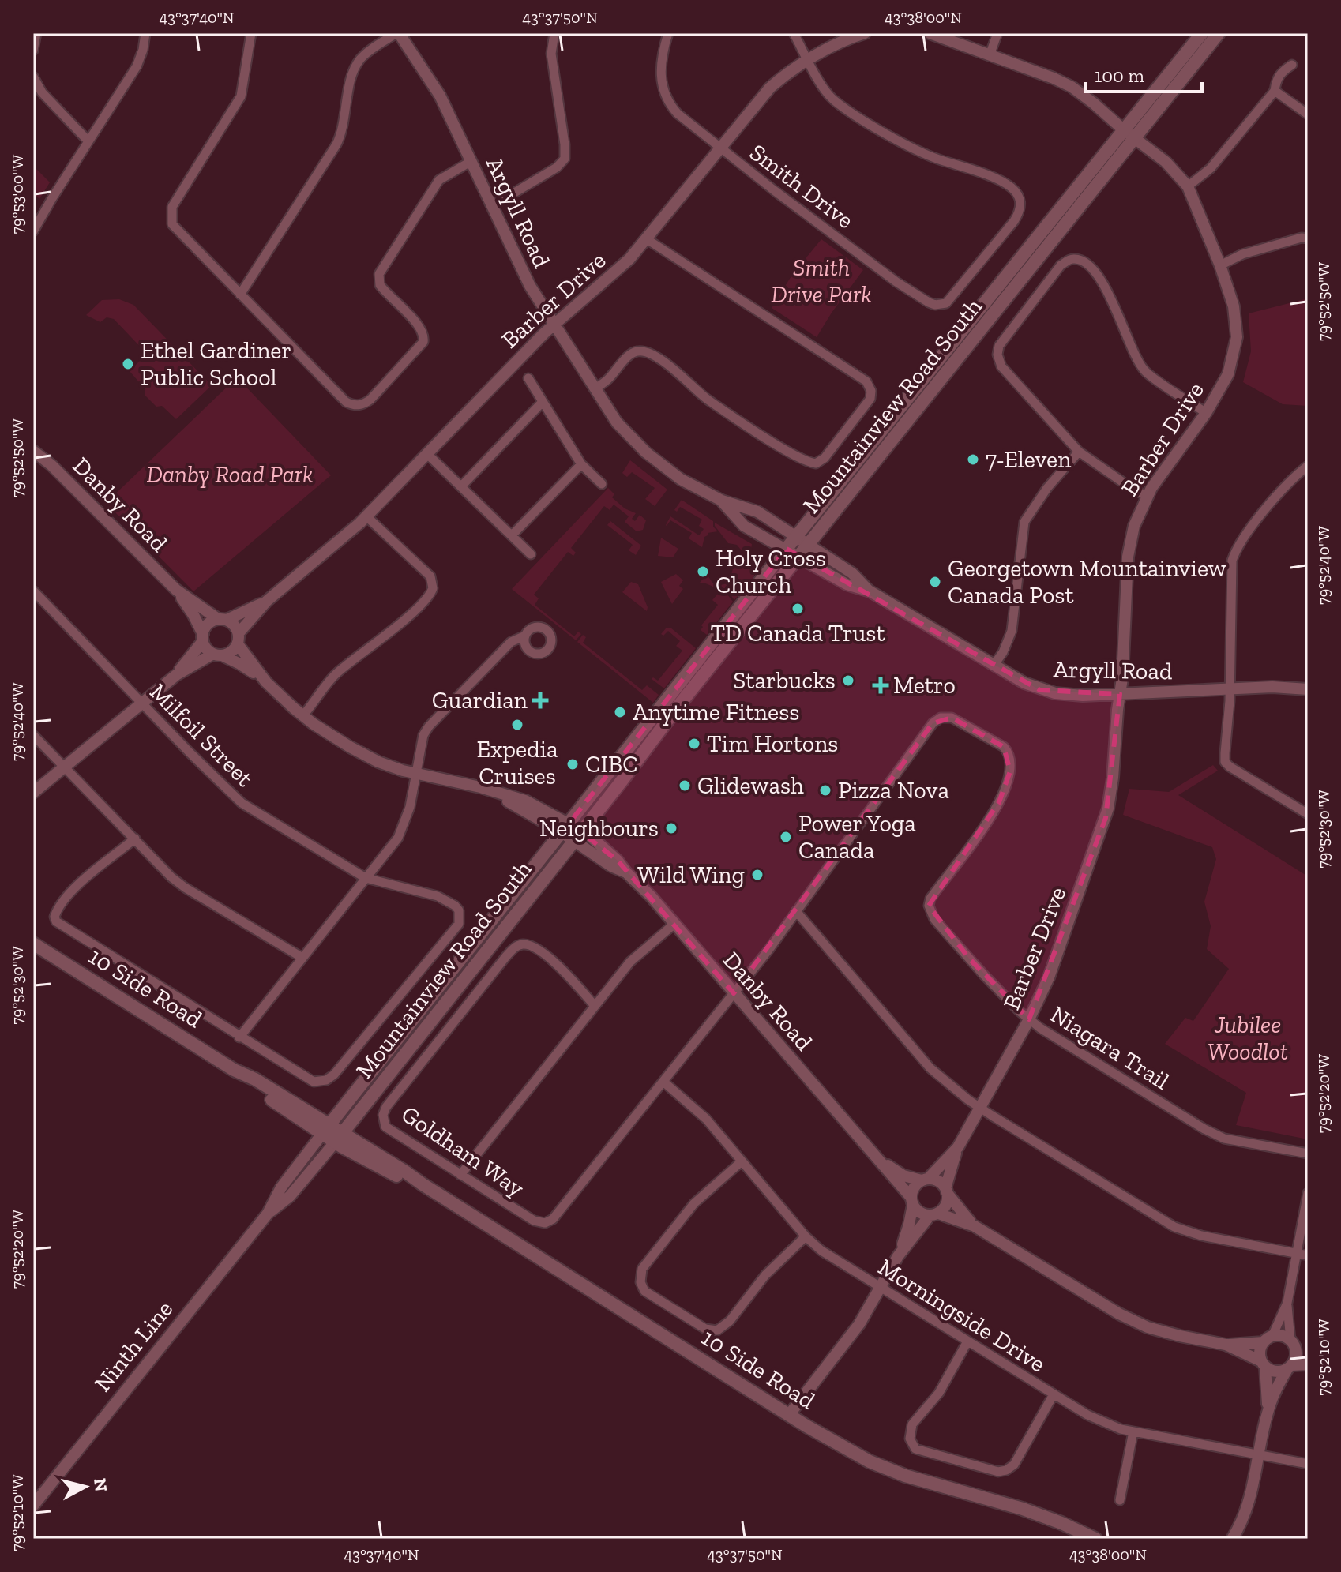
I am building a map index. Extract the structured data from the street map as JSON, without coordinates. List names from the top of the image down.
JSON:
{
  "streets": {
    "main road": ["Mountainview Road South", "10 Side Road"],
    "street": [
      "Smith Drive",
      "Argyll Road",
      "Barber Drive",
      "Danby Road",
      "Milfoil Street",
      "Niagara Trail",
      "Goldham Way",
      "Morningside Drive",
      "Ninth Line"
    ]
  },
  "crossings": [
    ["Smith Drive", "Barber Drive"],
    ["Argyll Road", "Barber Drive"],
    ["Argyll Road", "Mountainview Road South"],
    ["Barber Drive", "Mountainview Road South"],
    ["Barber Drive", "Danby Road"],
    ["Barber Drive", "Niagara Trail"],
    ["Mountainview Road South", "Danby Road"],
    ["Mountainview Road South", "10 Side Road"],
    ["Mountainview Road South", "Ninth Line"],
    ["Danby Road", "Niagara Trail"],
    ["Danby Road", "Goldham Way"],
    ["10 Side Road", "Ninth Line"],
    ["Niagara Trail", "Goldham Way"],
    ["Goldham Way", "Morningside Drive"]
  ],
  "parks": ["Smith Drive Park", "Danby Road Park", "Jubilee Woodlot"],
  "places": {
    "other": [
      "Ethel Gardiner Public School",
      "7-Eleven",
      "Holy Cross Church",
      "Georgetown Mountainview Canada Post",
      "TD Canada Trust",
      "Starbucks",
      "Anytime Fitness",
      "Expedia Cruises",
      "Tim Hortons",
      "CIBC",
      "Glidewash",
      "Pizza Nova",
      "Neighbours",
      "Power Yoga Canada",
      "Wild Wing"
    ],
    "health": ["Metro", "Guardian"]
  },
  "scale_bar": "100 m",
  "north": "right",
  "coordinates": [
    "43°37'40\"N",
    "43°37'50\"N",
    "43°38'00\"N",
    "79°53'00\"W",
    "79°52'50\"W",
    "79°52'40\"W",
    "79°52'30\"W",
    "79°52'20\"W",
    "79°52'10\"W"
  ]
}
